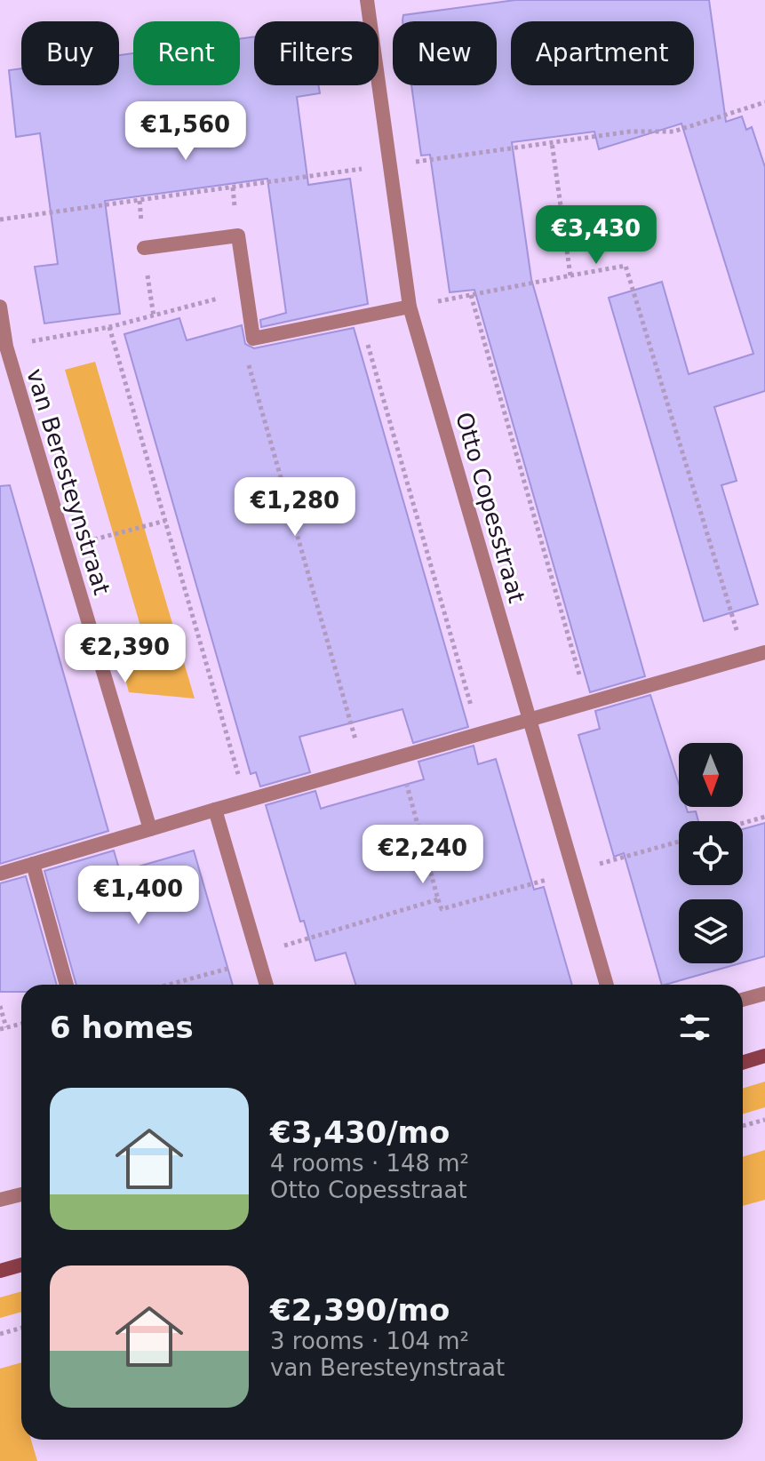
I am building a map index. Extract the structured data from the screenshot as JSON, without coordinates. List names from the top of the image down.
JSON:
{
  "streets": {
    "street": ["van Beresteynstraat", "Otto Copesstraat"]
  },
  "north": "bottom",
  "page": {
    "chip": [
      "Buy",
      "Rent",
      "Filters",
      "New",
      "Apartment"
    ],
    "price": [
      "€1,560",
      "€3,430",
      "€1,280",
      "€2,390",
      "€2,240",
      "€1,400"
    ],
    "heading": "6 homes",
    "list": [
      {
        "name": "€3,430/mo",
        "note": "4 rooms · 148 m² · Otto Copesstraat"
      },
      {
        "name": "€2,390/mo",
        "note": "3 rooms · 104 m² · van Beresteynstraat"
      }
    ]
  }
}
